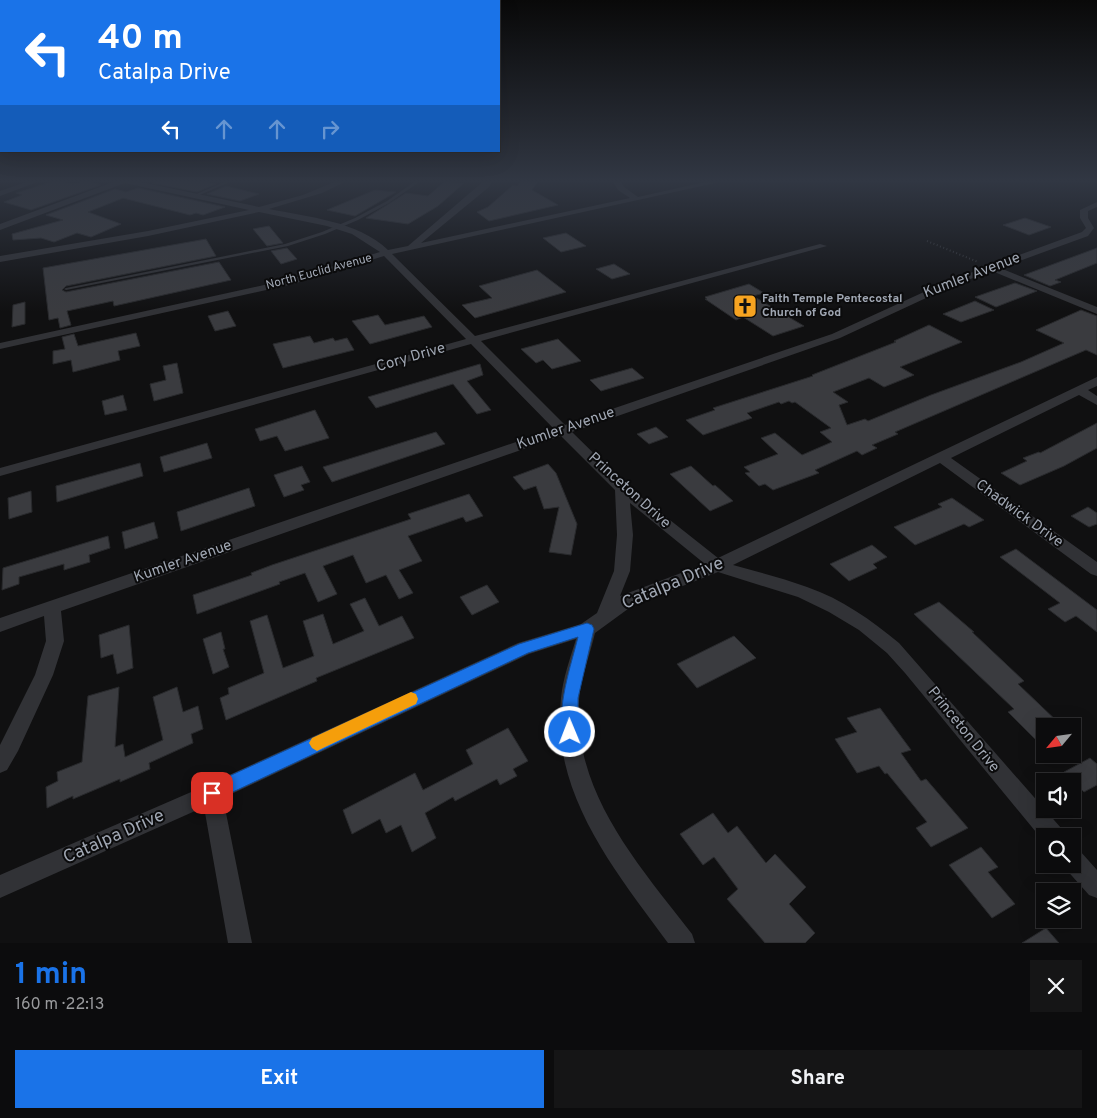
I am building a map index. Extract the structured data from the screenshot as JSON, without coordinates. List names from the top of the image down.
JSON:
{
  "streets": {
    "street": [
      "North Euclid Avenue",
      "Kumler Avenue",
      "Cory Drive",
      "Princeton Drive",
      "Chadwick Drive",
      "Catalpa Drive"
    ]
  },
  "crossings": [
    ["North Euclid Avenue", "Princeton Drive"],
    ["Kumler Avenue", "Princeton Drive"],
    ["Cory Drive", "Princeton Drive"],
    ["Princeton Drive", "Catalpa Drive"],
    ["Chadwick Drive", "Catalpa Drive"]
  ],
  "places": {
    "church": ["Faith Temple Pentecostal Church of God"]
  },
  "north": "bottom left",
  "page": {
    "turn": ["40 m", "Catalpa Drive"],
    "heading": ["1 min", "160 m · 22:13"],
    "buttons": ["Exit", "Share"]
  }
}
